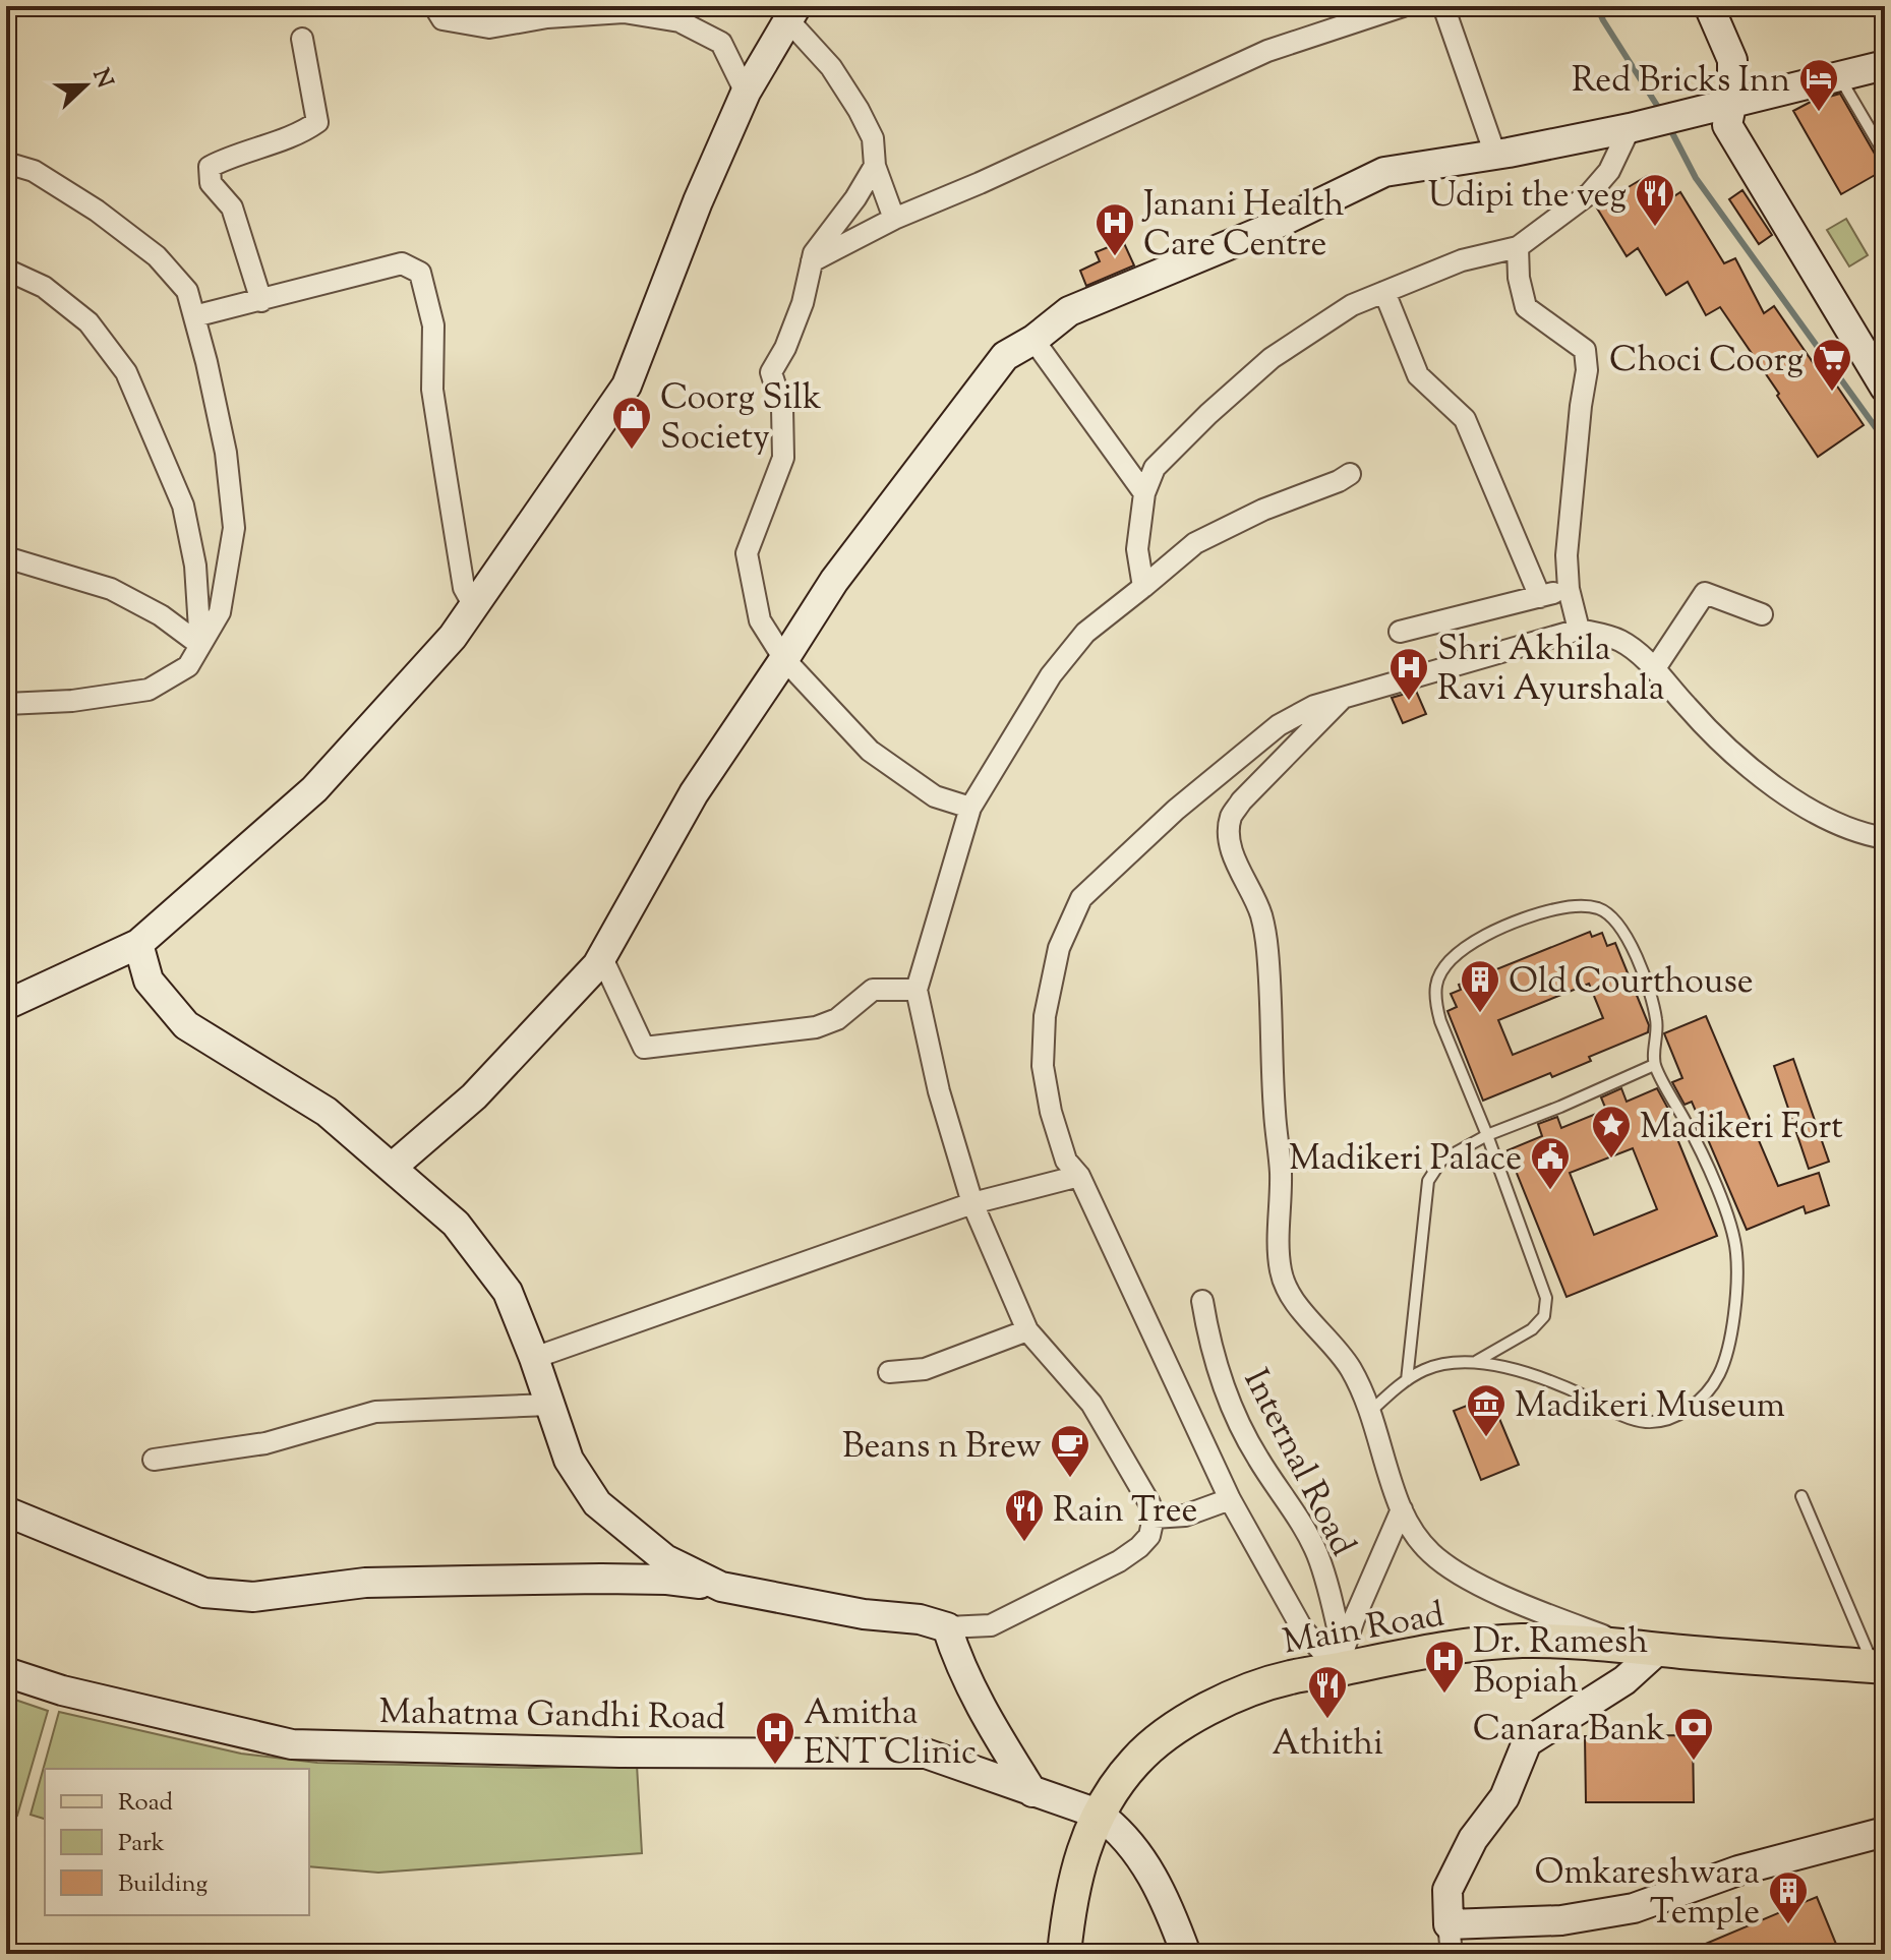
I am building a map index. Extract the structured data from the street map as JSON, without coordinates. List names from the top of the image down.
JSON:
{
  "streets": {
    "main road": ["Main Road"],
    "street": ["Internal Road", "Mahatma Gandhi Road"]
  },
  "crossings": [
    ["Internal Road", "Main Road"],
    ["Main Road", "Mahatma Gandhi Road"]
  ],
  "places": {
    "hotel": ["Red Bricks Inn"],
    "restaurant": ["Udipi the veg", "Rain Tree", "Athithi"],
    "hospital": [
      "Janani Health Care Centre",
      "Shri Akhila Ravi Ayurshala",
      "Dr. Ramesh Bopiah",
      "Amitha ENT Clinic"
    ],
    "supermarket": ["Choci Coorg"],
    "shop": ["Coorg Silk Society"],
    "building": ["Old Courthouse", "Omkareshwara Temple"],
    "place": ["Madikeri Fort"],
    "public building": ["Madikeri Palace"],
    "museum": ["Madikeri Museum"],
    "cafe": ["Beans n Brew"],
    "bank": ["Canara Bank"]
  },
  "legend": ["Road", "Park", "Building"],
  "north": "right"
}
